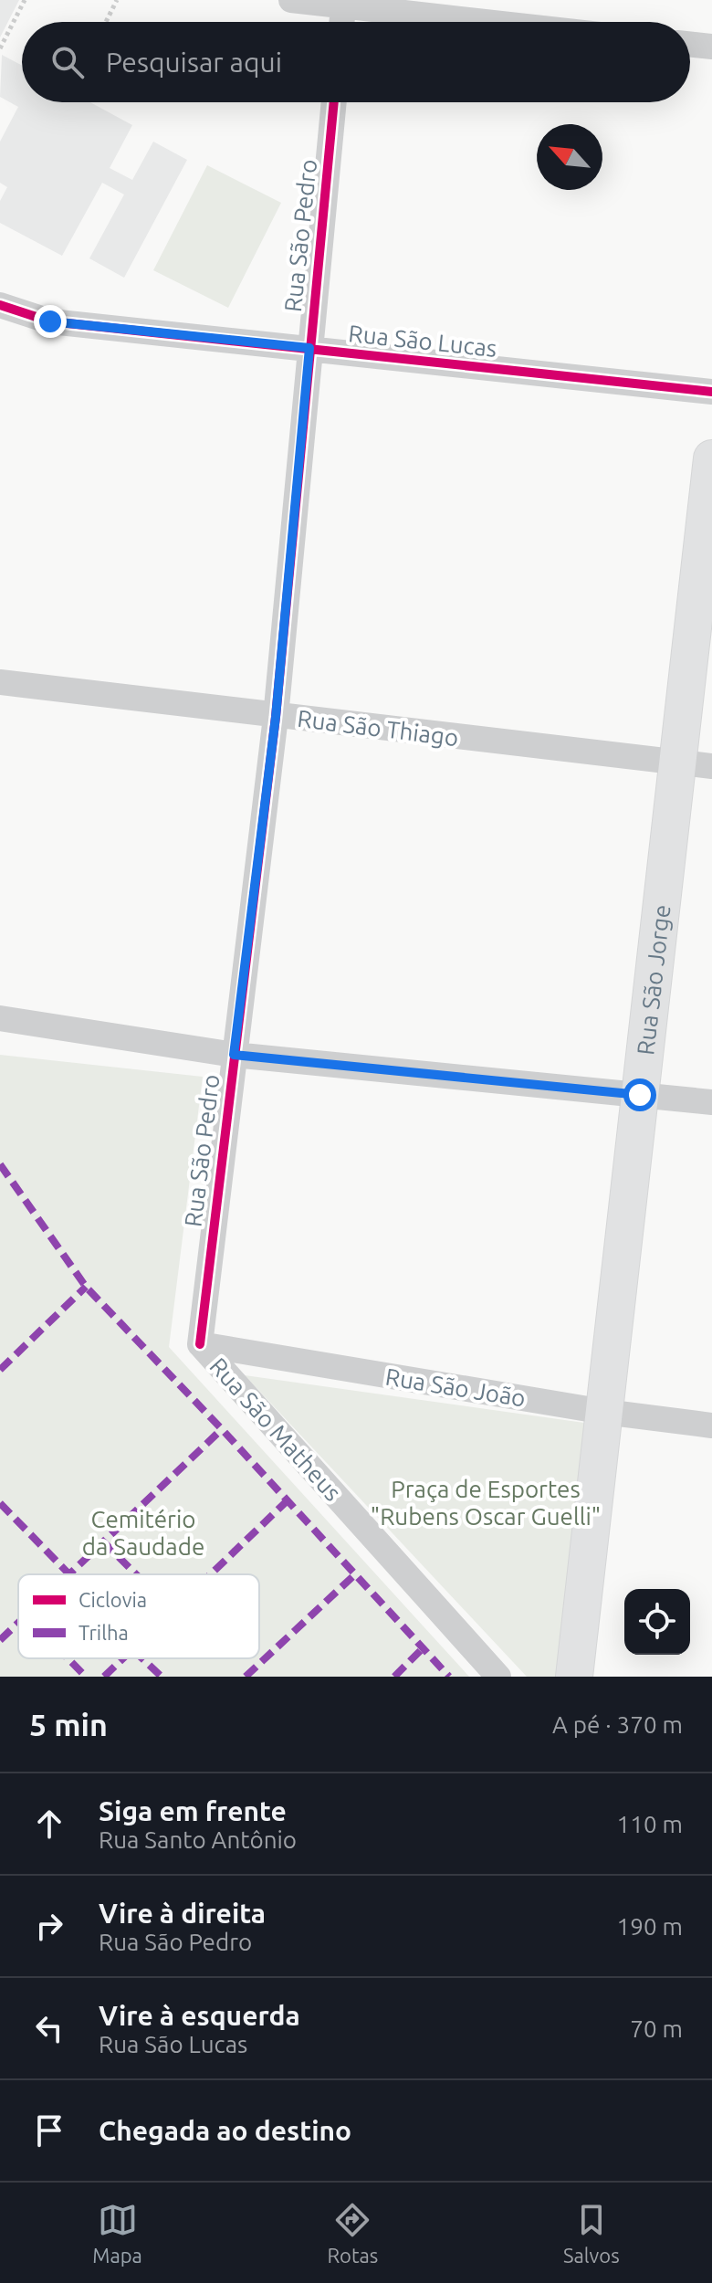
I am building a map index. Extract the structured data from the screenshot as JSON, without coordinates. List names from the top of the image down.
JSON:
{
  "streets": {
    "main road": ["Rua São Jorge"],
    "street": [
      "Rua São Pedro",
      "Rua São Lucas",
      "Rua São Thiago",
      "Rua São João",
      "Rua São Matheus"
    ]
  },
  "crossings": [
    ["Rua São Pedro", "Rua São Lucas"],
    ["Rua São Pedro", "Rua São Thiago"],
    ["Rua São Pedro", "Rua São João"],
    ["Rua São Pedro", "Rua São Matheus"],
    ["Rua São Thiago", "Rua São Jorge"],
    ["Rua São Jorge", "Rua São João"],
    ["Rua São João", "Rua São Matheus"]
  ],
  "parks": ["Praça de Esportes \"Rubens Oscar Guelli\"", "Cemitério da Saudade"],
  "legend": ["Ciclovia", "Trilha"],
  "north": "top left",
  "page": {
    "search": "Pesquisar aqui",
    "heading": ["5 min", "A pé · 370 m"],
    "list": [
      ["Siga em frente", "Rua Santo Antônio", "110 m"],
      ["Vire à direita", "Rua São Pedro", "190 m"],
      ["Vire à esquerda", "Rua São Lucas", "70 m"],
      "Chegada ao destino"
    ],
    "nav": ["Mapa", "Rotas", "Salvos"]
  }
}
